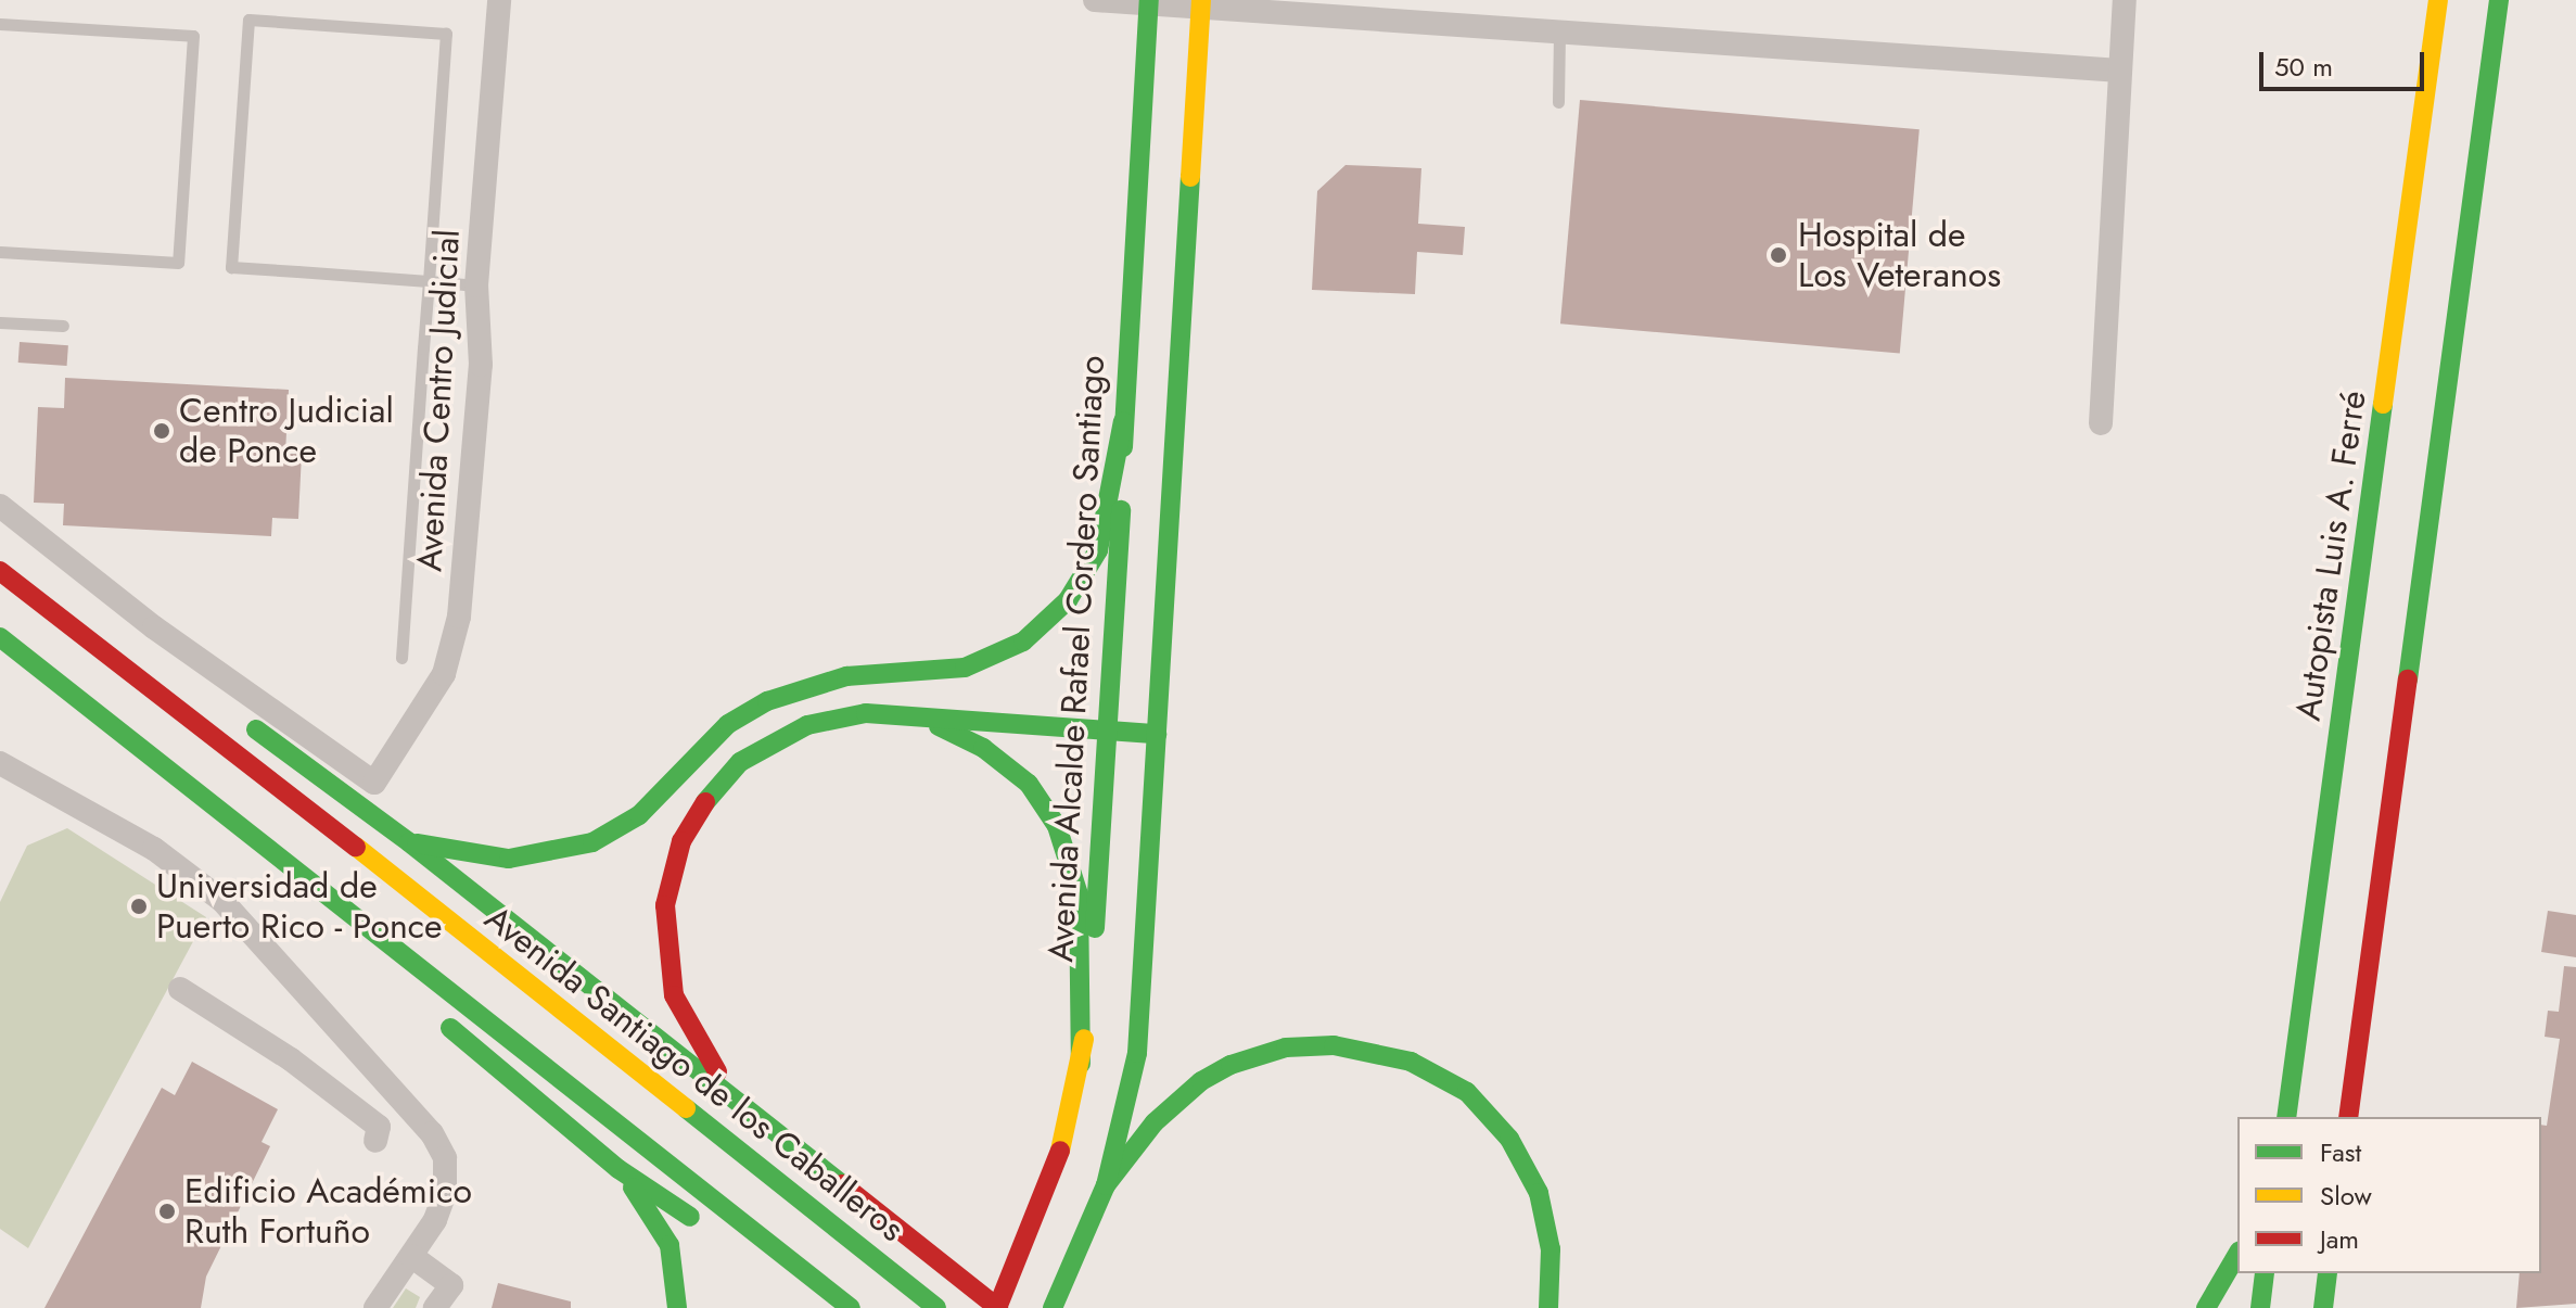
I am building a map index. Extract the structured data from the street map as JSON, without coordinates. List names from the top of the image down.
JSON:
{
  "streets": {
    "main road": ["Autopista Luis A. Ferré", "Avenida Alcalde Rafael Cordero Santiago", "Avenida Santiago de los Caballeros"],
    "street": ["Avenida Centro Judicial"]
  },
  "places": [
    "Hospital de Los Veteranos",
    "Centro Judicial de Ponce",
    "Universidad de Puerto Rico - Ponce",
    "Edificio Académico Ruth Fortuño"
  ],
  "legend": ["Fast", "Slow", "Jam"],
  "scale_bar": "50 m"
}
